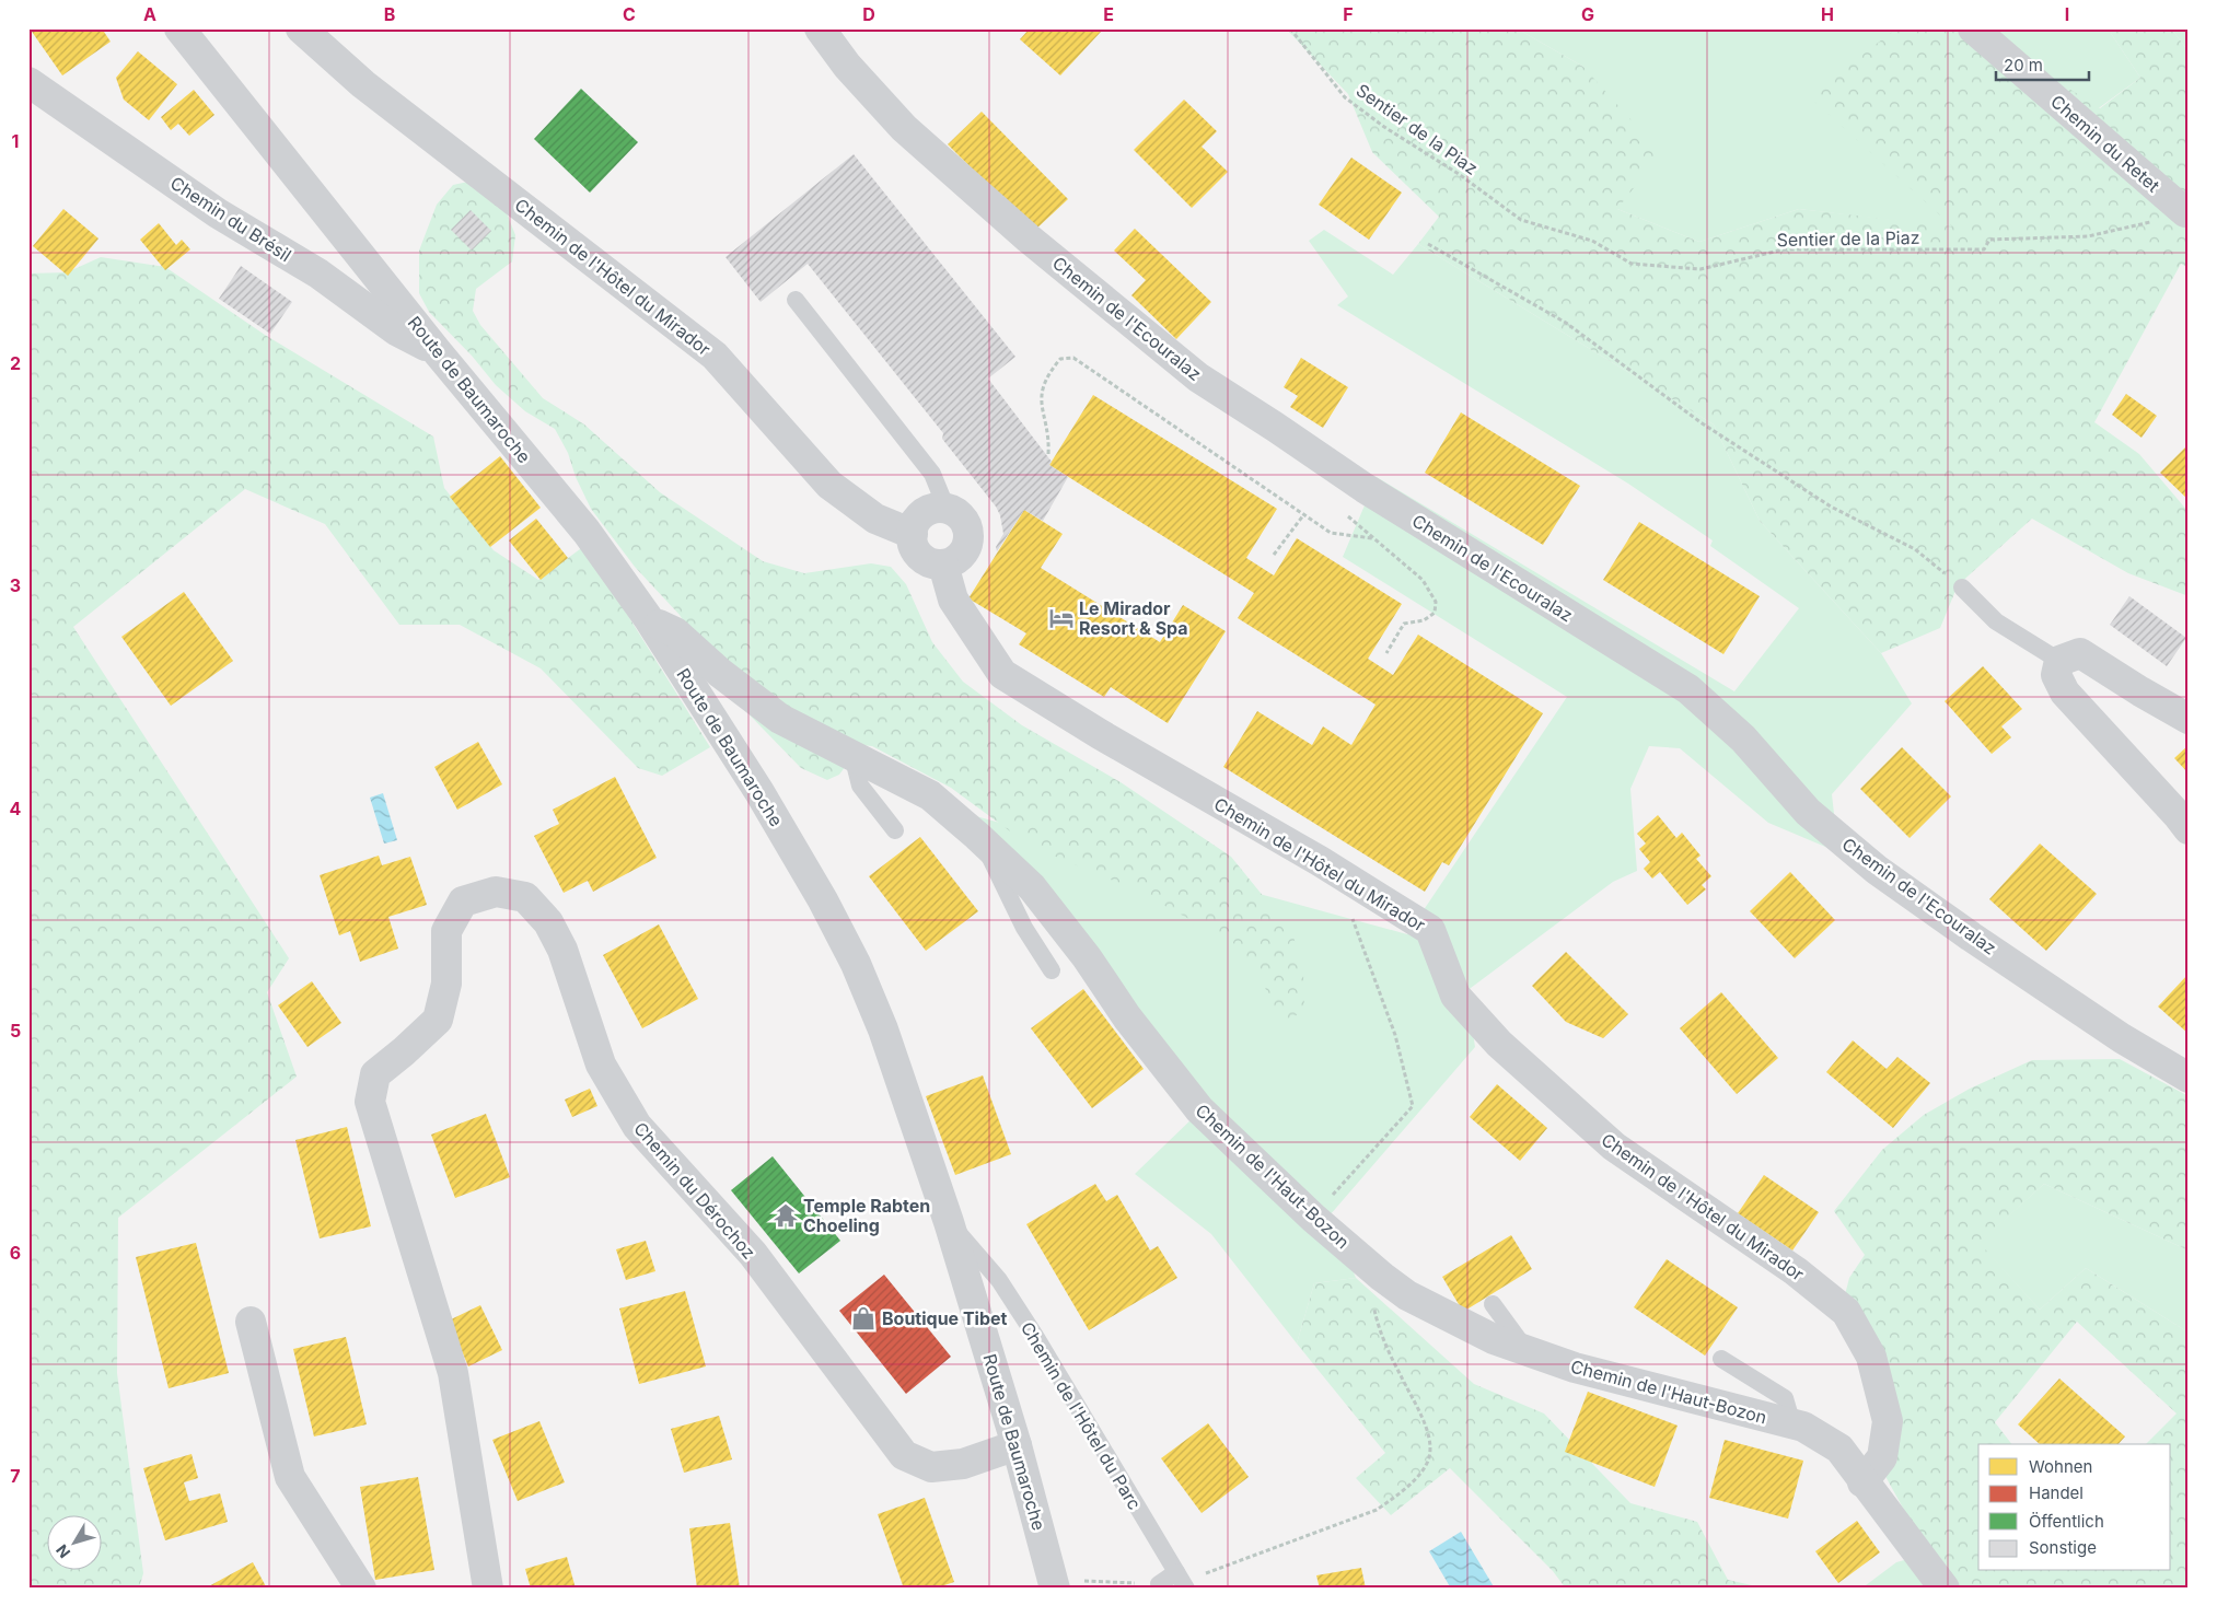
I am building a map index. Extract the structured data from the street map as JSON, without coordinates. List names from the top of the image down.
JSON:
{
  "streets": {
    "street": [
      "Chemin du Retet",
      "Chemin du Brésil",
      "Chemin de l'Hôtel du Mirador",
      "Chemin de l'Ecouralaz",
      "Route de Baumaroche",
      "Chemin de l'Haut-Bozon",
      "Chemin du Dérochoz"
    ],
    "lane": ["Chemin de l'Hôtel du Parc"],
    "path": ["Sentier de la Piaz"]
  },
  "crossings": [
    ["Sentier de la Piaz", "Chemin du Retet"],
    ["Chemin du Brésil", "Route de Baumaroche"],
    ["Chemin de l'Hôtel du Mirador", "Chemin de l'Haut-Bozon"],
    ["Route de Baumaroche", "Chemin de l'Haut-Bozon"],
    ["Route de Baumaroche", "Chemin du Dérochoz"],
    ["Route de Baumaroche", "Chemin de l'Hôtel du Parc"]
  ],
  "places": {
    "hotel": ["Le Mirador Resort & Spa"],
    "temple": ["Temple Rabten Choeling"],
    "shop": ["Boutique Tibet"]
  },
  "legend": [
    "Wohnen",
    "Handel",
    "Öffentlich",
    "Sonstige"
  ],
  "scale_bar": "20 m",
  "north": "bottom left",
  "grid": {
    "columns": [
      "A",
      "B",
      "C",
      "D",
      "E",
      "F",
      "G",
      "H",
      "I"
    ],
    "rows": [
      "1",
      "2",
      "3",
      "4",
      "5",
      "6",
      "7"
    ]
  }
}
